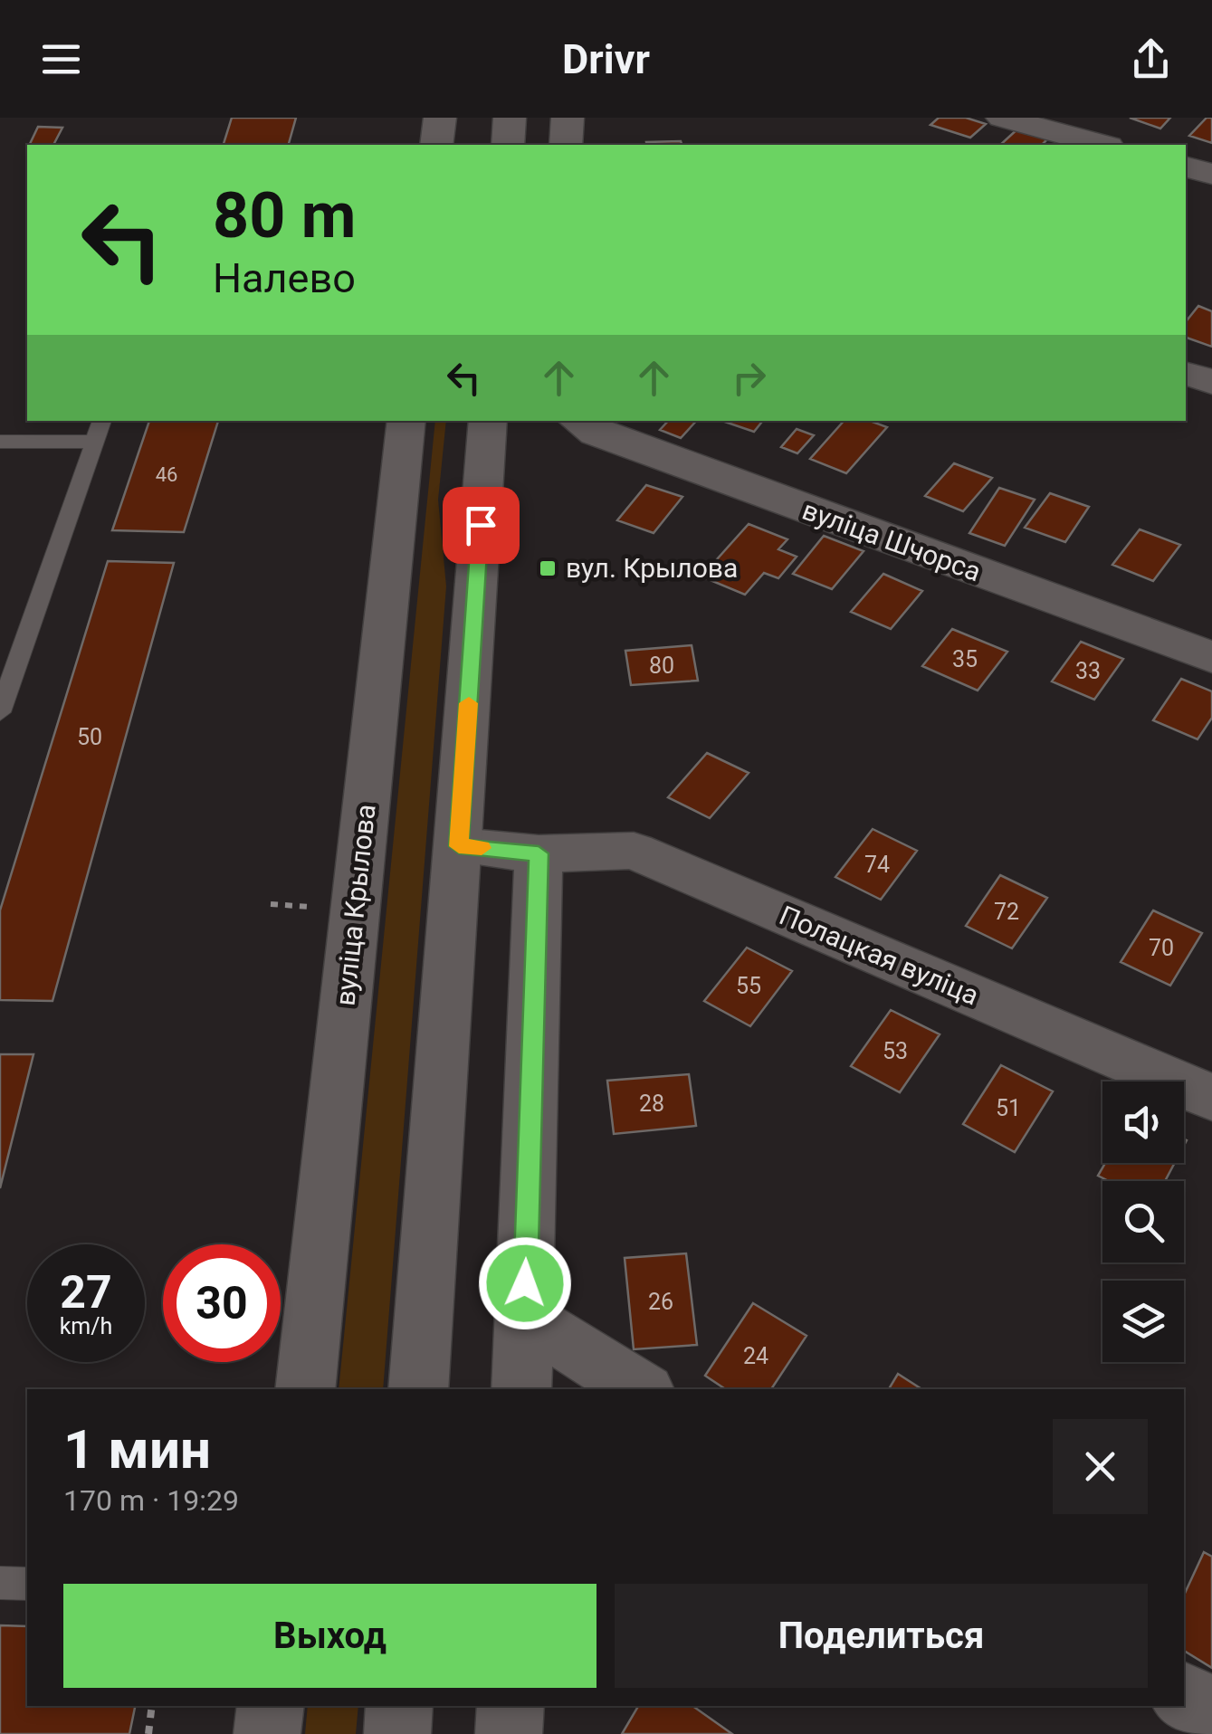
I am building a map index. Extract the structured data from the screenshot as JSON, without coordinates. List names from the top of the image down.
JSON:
{
  "streets": {
    "main road": ["вуліца Шчорса", "вуліца Крылова", "Полацкая вуліца"]
  },
  "places": {
    "transit": ["вул. Крылова"]
  },
  "house_numbers": [
    "46",
    "35",
    "80",
    "33",
    "50",
    "74",
    "72",
    "70",
    "55",
    "53",
    "28",
    "51",
    "26",
    "24"
  ],
  "page": {
    "header": "Drivr",
    "turn": ["80 m", "Налево"],
    "speed": "27 km/h",
    "limit": "30",
    "heading": ["1 мин", "170 m · 19:29"],
    "buttons": ["Выход", "Поделиться"]
  }
}
